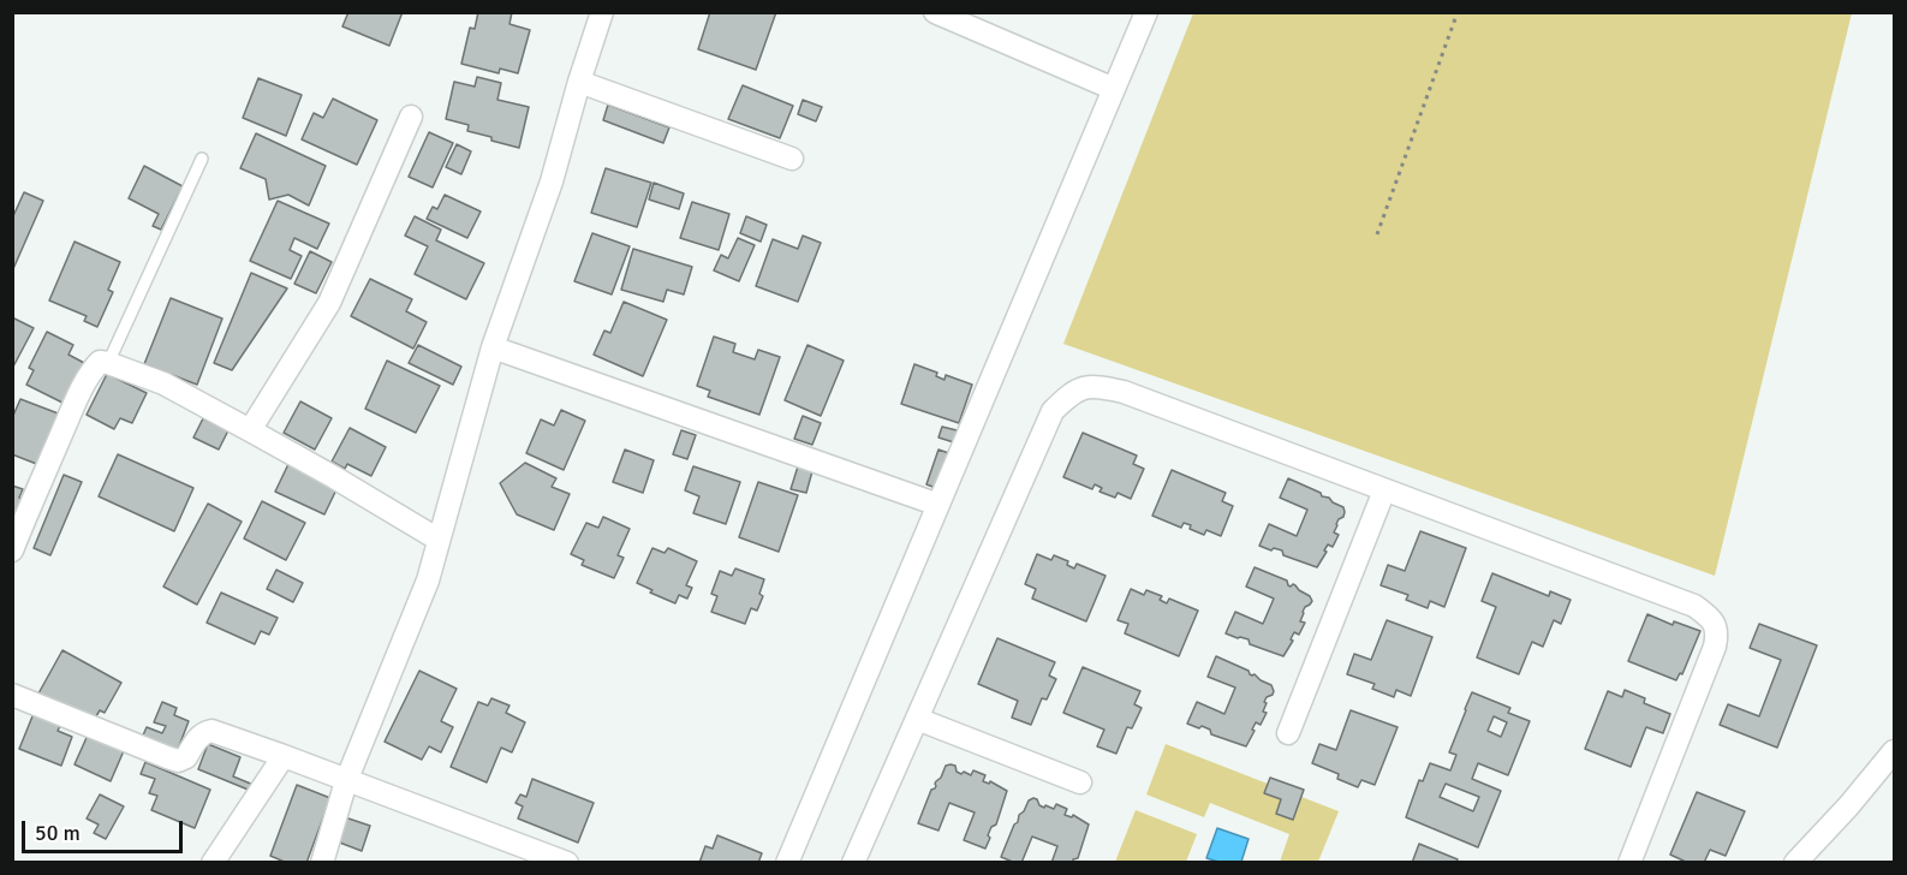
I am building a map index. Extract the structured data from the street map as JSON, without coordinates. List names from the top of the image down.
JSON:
{
  "scale_bar": "50 m"
}
